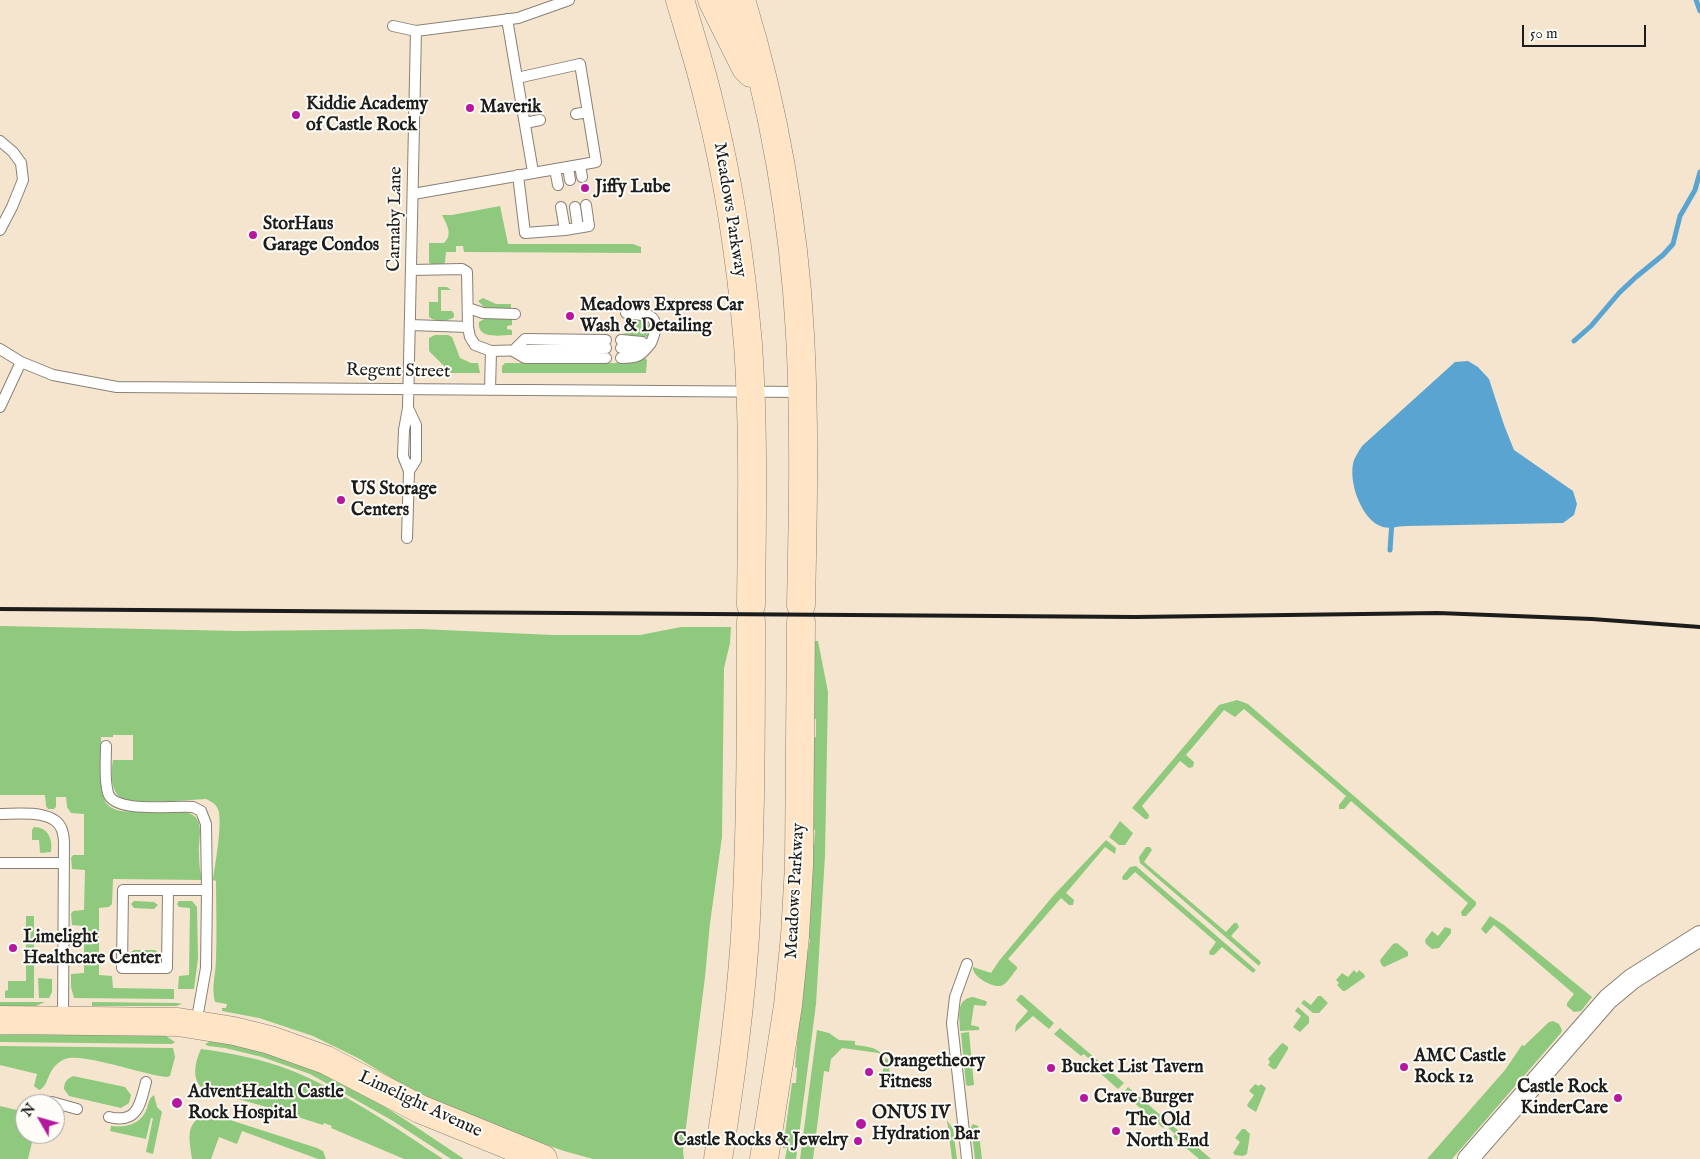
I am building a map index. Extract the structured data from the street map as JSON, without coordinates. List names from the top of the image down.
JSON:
{
  "streets": {
    "main road": ["Meadows Parkway", "Limelight Avenue"],
    "lane": ["Carnaby Lane", "Regent Street"]
  },
  "crossings": [
    ["Meadows Parkway", "Regent Street"],
    ["Carnaby Lane", "Regent Street"]
  ],
  "places": [
    "Maverik",
    "Kiddie Academy of Castle Rock",
    "Jiffy Lube",
    "StorHaus Garage Condos",
    "Meadows Express Car Wash & Detailing",
    "US Storage Centers",
    "Limelight Healthcare Center",
    "AMC Castle Rock 12",
    "Bucket List Tavern",
    "Orangetheory Fitness",
    "Crave Burger",
    "Castle Rock KinderCare",
    "AdventHealth Castle Rock Hospital",
    "ONUS IV Hydration Bar",
    "The Old North End",
    "Castle Rocks & Jewelry"
  ],
  "scale_bar": "50 m",
  "north": "top left"
}
